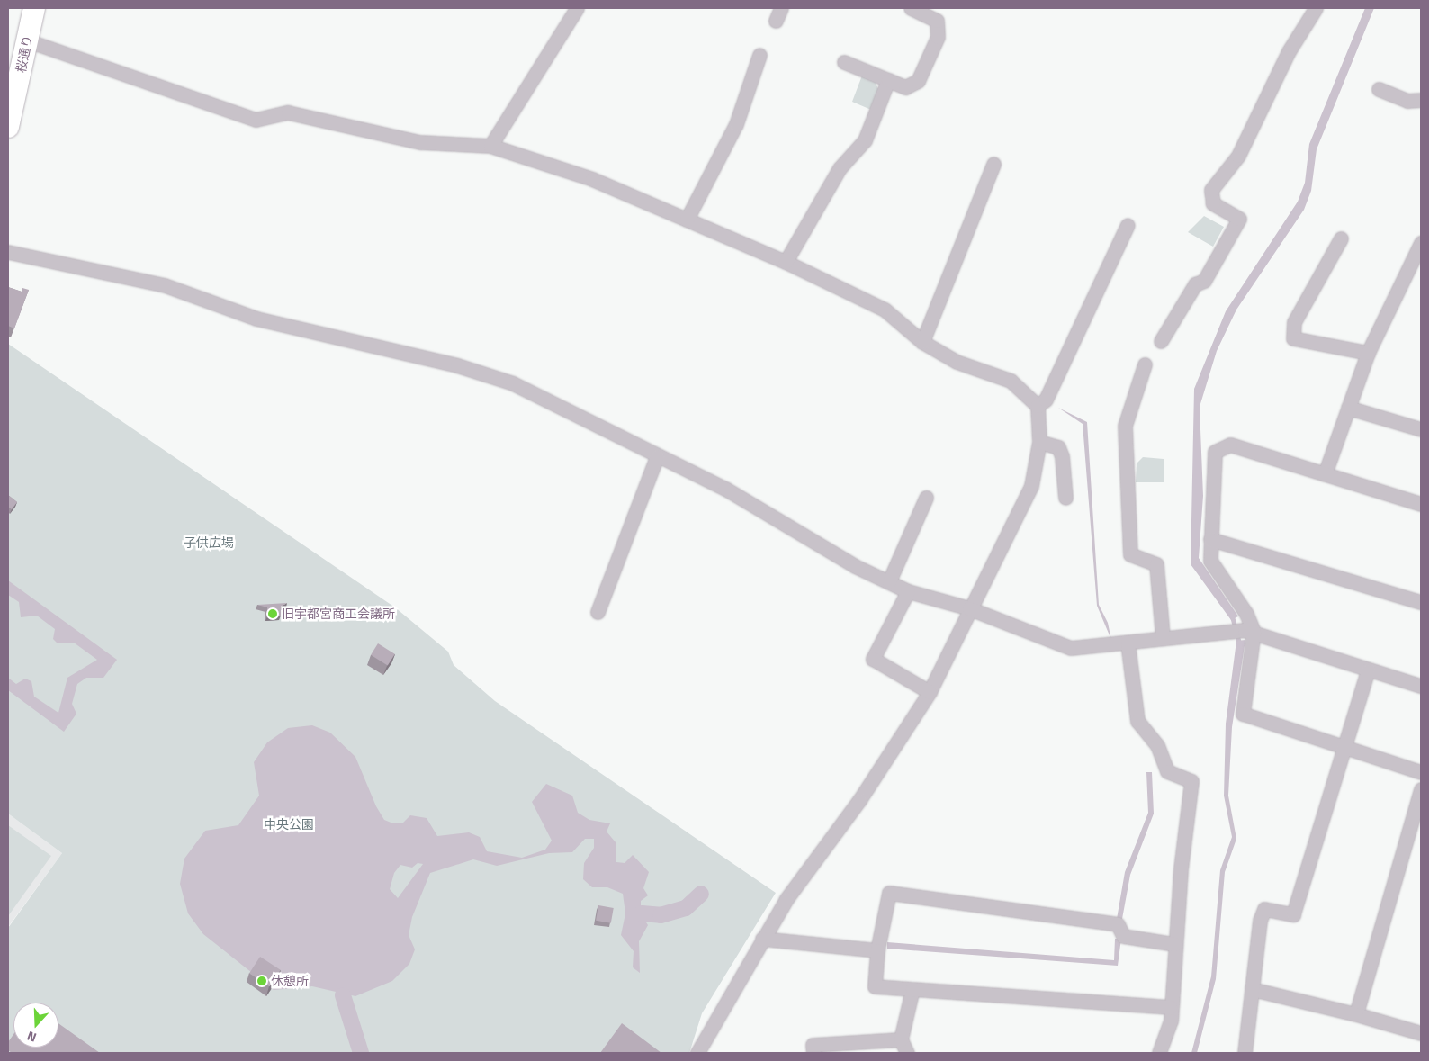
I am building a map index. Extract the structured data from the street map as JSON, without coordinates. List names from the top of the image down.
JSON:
{
  "streets": {
    "main road": ["桜通り"]
  },
  "parks": ["子供広場", "中央公園"],
  "places": ["旧宇都宮商工会議所", "休憩所"],
  "north": "bottom"
}
